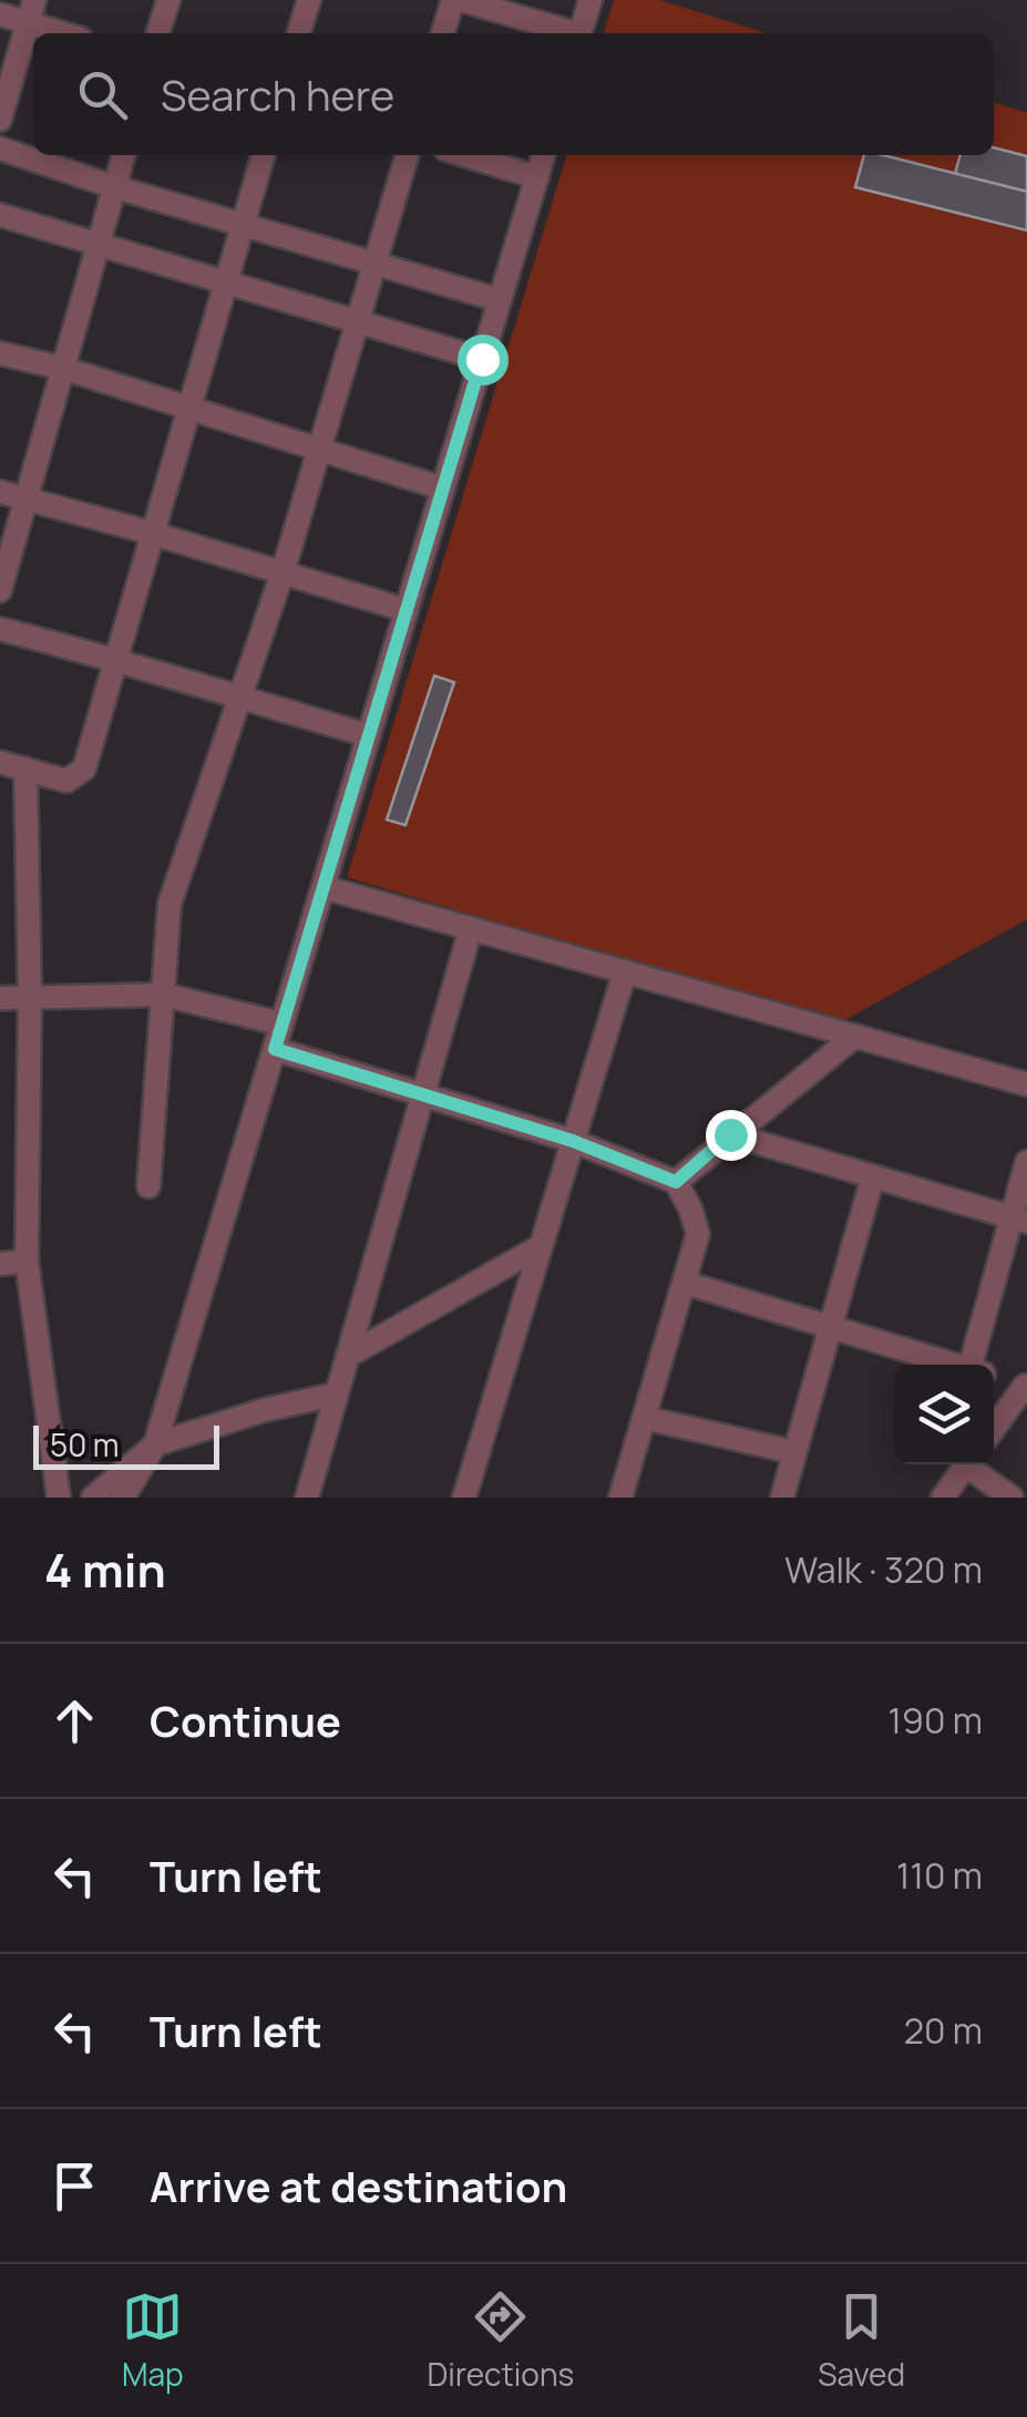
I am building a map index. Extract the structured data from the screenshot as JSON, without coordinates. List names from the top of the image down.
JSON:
{
  "scale_bar": "50 m",
  "page": {
    "search": "Search here",
    "scale": "50 m",
    "heading": ["4 min", "Walk · 320 m"],
    "list": [
      ["Continue", "190 m"],
      ["Turn left", "110 m"],
      ["Turn left", "20 m"],
      "Arrive at destination"
    ],
    "nav": ["Map", "Directions", "Saved"]
  }
}
